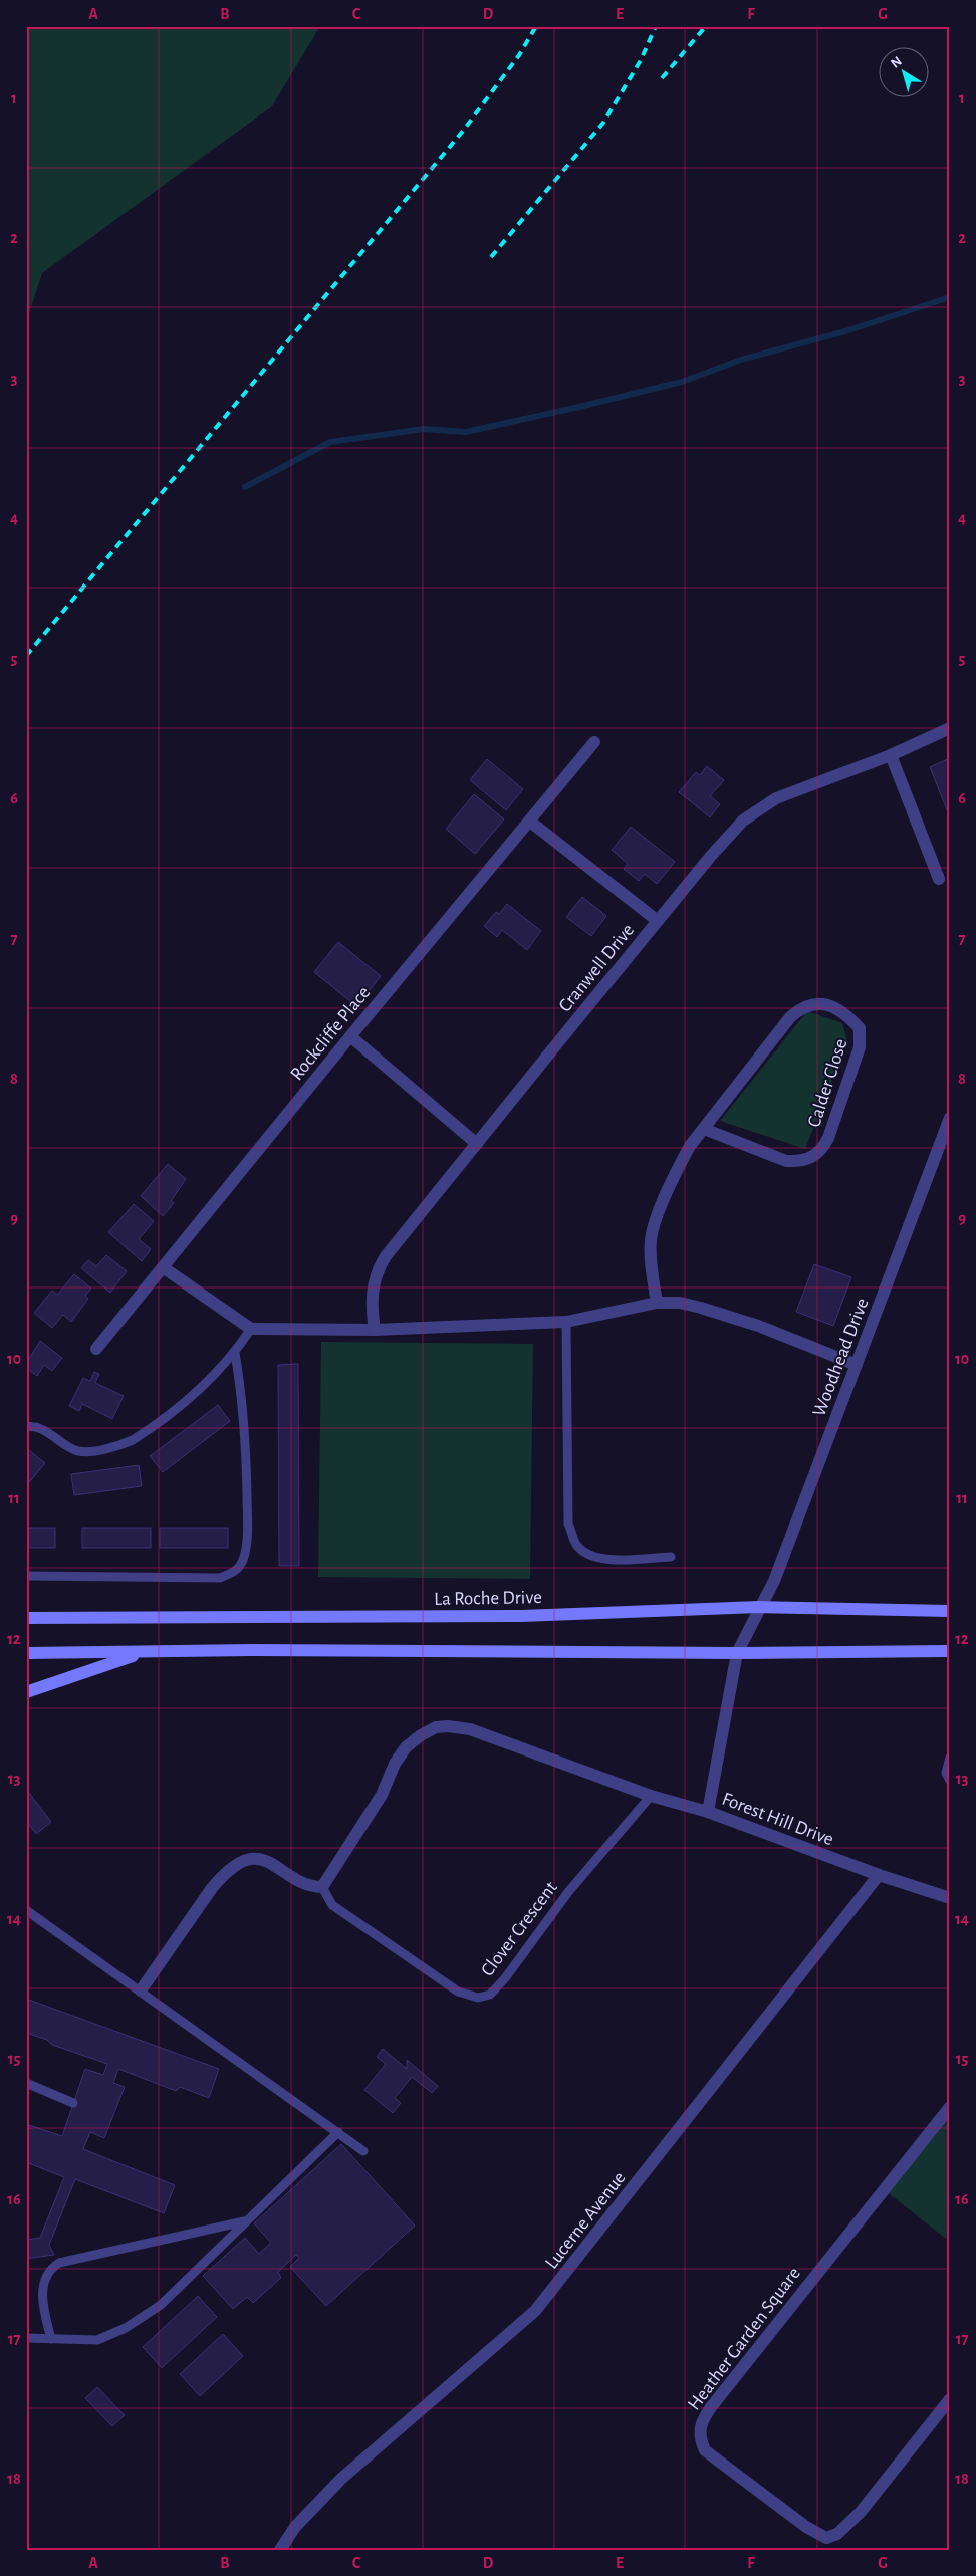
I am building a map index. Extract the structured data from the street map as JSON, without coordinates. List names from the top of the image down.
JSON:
{
  "streets": {
    "street": [
      "Cranwell Drive",
      "Rockcliffe Place",
      "Calder Close",
      "Woodhead Drive",
      "La Roche Drive",
      "Forest Hill Drive",
      "Lucerne Avenue",
      "Heather Garden Square"
    ],
    "lane": ["Clover Crescent"]
  },
  "crossings": [
    ["Woodhead Drive", "La Roche Drive"],
    ["Woodhead Drive", "Forest Hill Drive"],
    ["La Roche Drive", "Forest Hill Drive"],
    ["Forest Hill Drive", "Lucerne Avenue"]
  ],
  "north": "top left",
  "grid": {
    "columns": [
      "A",
      "B",
      "C",
      "D",
      "E",
      "F",
      "G"
    ],
    "rows": [
      "1",
      "2",
      "3",
      "4",
      "5",
      "6",
      "7",
      "8",
      "9",
      "10",
      "11",
      "12",
      "13",
      "14",
      "15",
      "16",
      "17",
      "18"
    ]
  }
}
